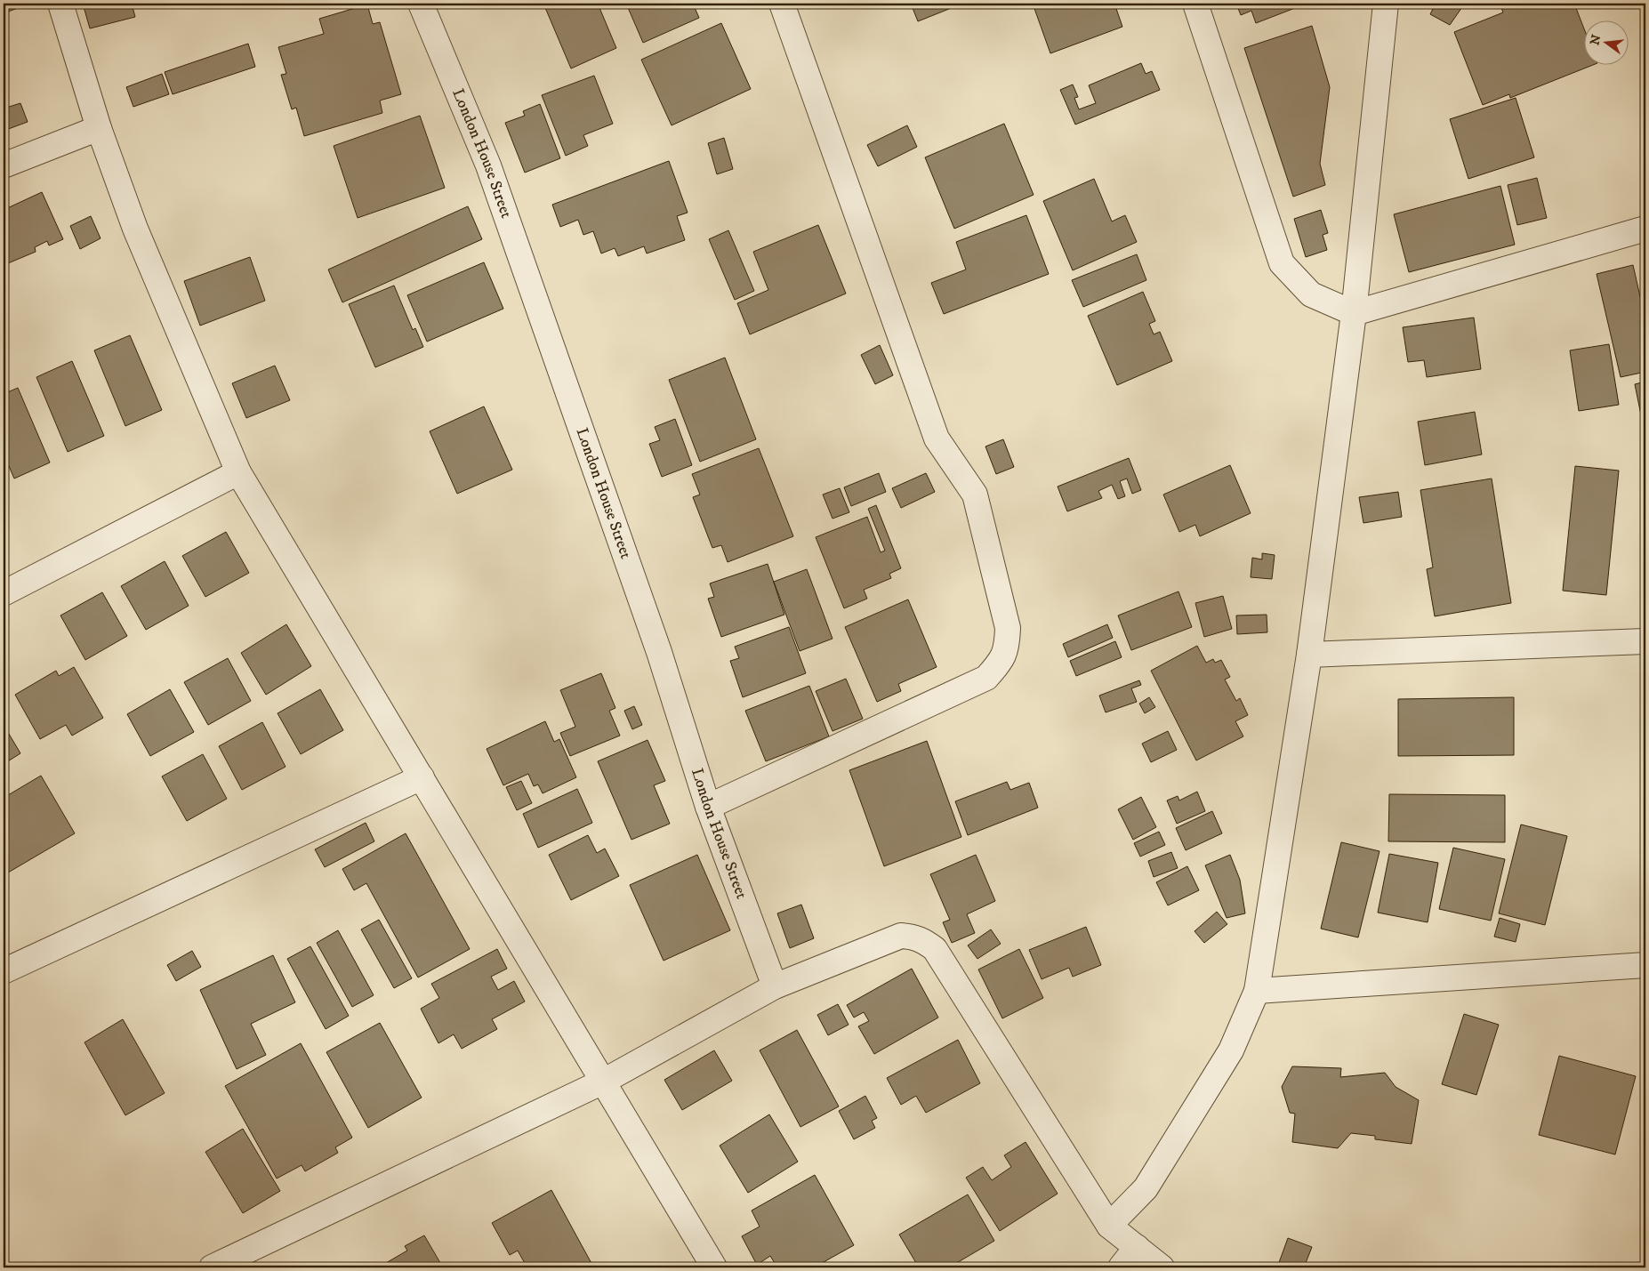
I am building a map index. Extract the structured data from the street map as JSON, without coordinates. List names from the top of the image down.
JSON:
{
  "streets": {
    "street": ["London House Street"]
  },
  "north": "left"
}
